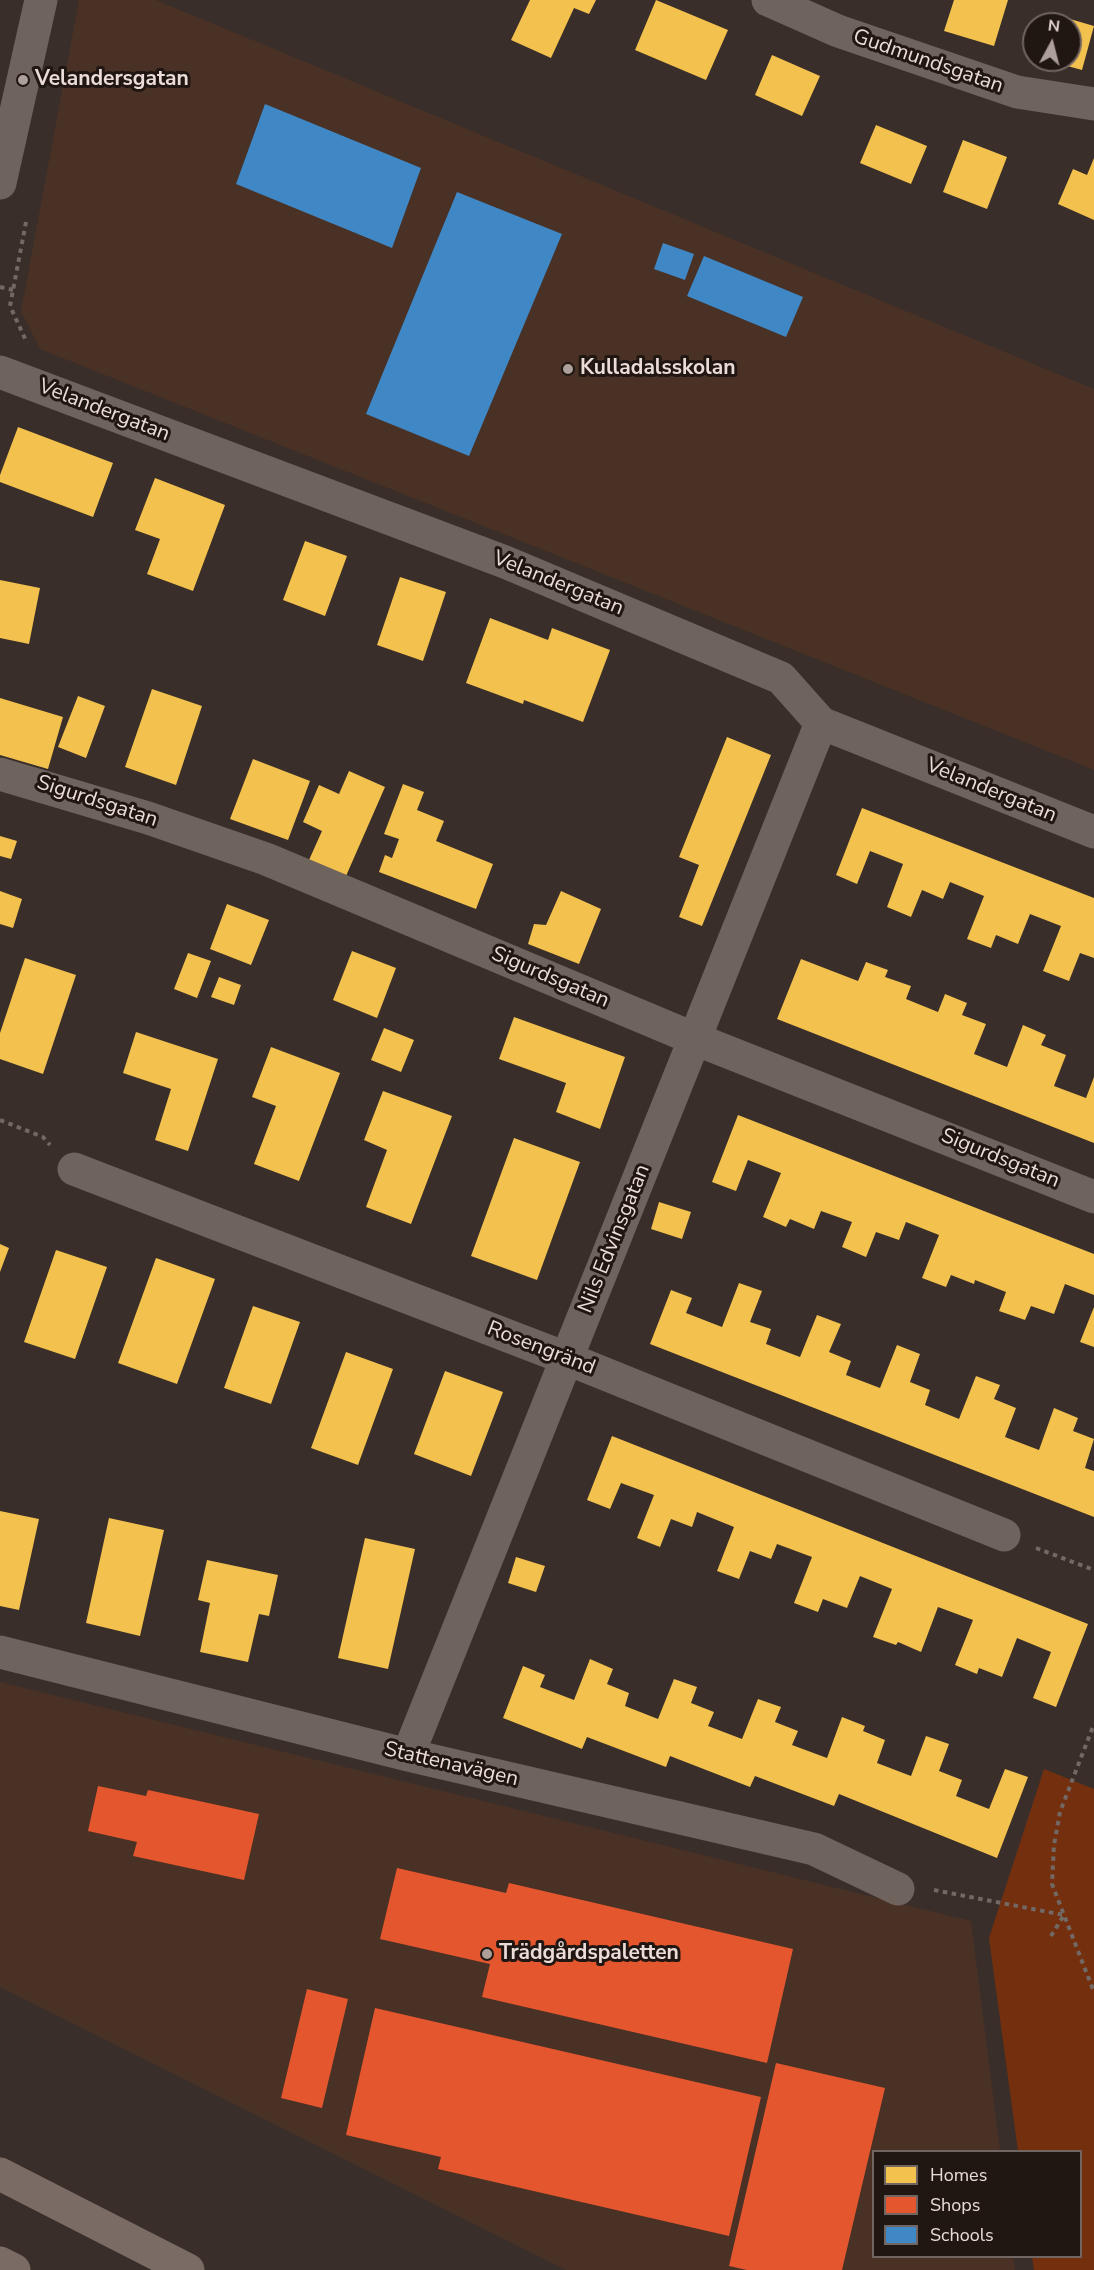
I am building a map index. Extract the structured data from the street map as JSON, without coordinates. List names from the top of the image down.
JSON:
{
  "streets": {
    "street": [
      "Gudmundsgatan",
      "Velandergatan",
      "Sigurdsgatan",
      "Nils Edvinsgatan",
      "Rosengränd",
      "Stattenavägen"
    ]
  },
  "crossings": [
    ["Velandergatan", "Nils Edvinsgatan"],
    ["Sigurdsgatan", "Nils Edvinsgatan"],
    ["Nils Edvinsgatan", "Rosengränd"],
    ["Nils Edvinsgatan", "Stattenavägen"]
  ],
  "places": ["Velandersgatan", "Kulladalsskolan", "Trädgårdspaletten"],
  "legend": ["Homes", "Shops", "Schools"],
  "north": "top"
}
